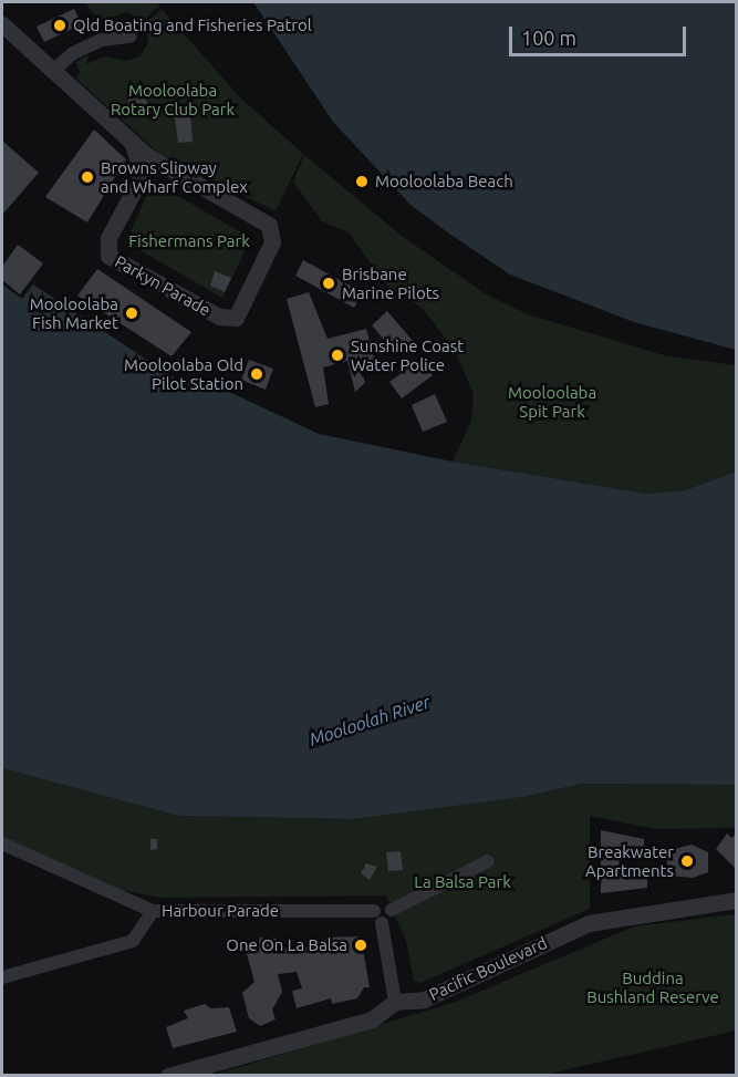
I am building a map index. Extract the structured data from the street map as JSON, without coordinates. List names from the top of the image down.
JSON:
{
  "streets": {
    "street": ["Parkyn Parade", "Harbour Parade", "Pacific Boulevard"]
  },
  "water": ["Mooloolah River"],
  "parks": [
    "Mooloolaba Rotary Club Park",
    "Fishermans Park",
    "Mooloolaba Spit Park",
    "La Balsa Park",
    "Buddina Bushland Reserve"
  ],
  "places": [
    "Qld Boating and Fisheries Patrol",
    "Browns Slipway and Wharf Complex",
    "Mooloolaba Beach",
    "Brisbane Marine Pilots",
    "Mooloolaba Fish Market",
    "Sunshine Coast Water Police",
    "Mooloolaba Old Pilot Station",
    "Breakwater Apartments",
    "One On La Balsa"
  ],
  "scale_bar": "100 m"
}
